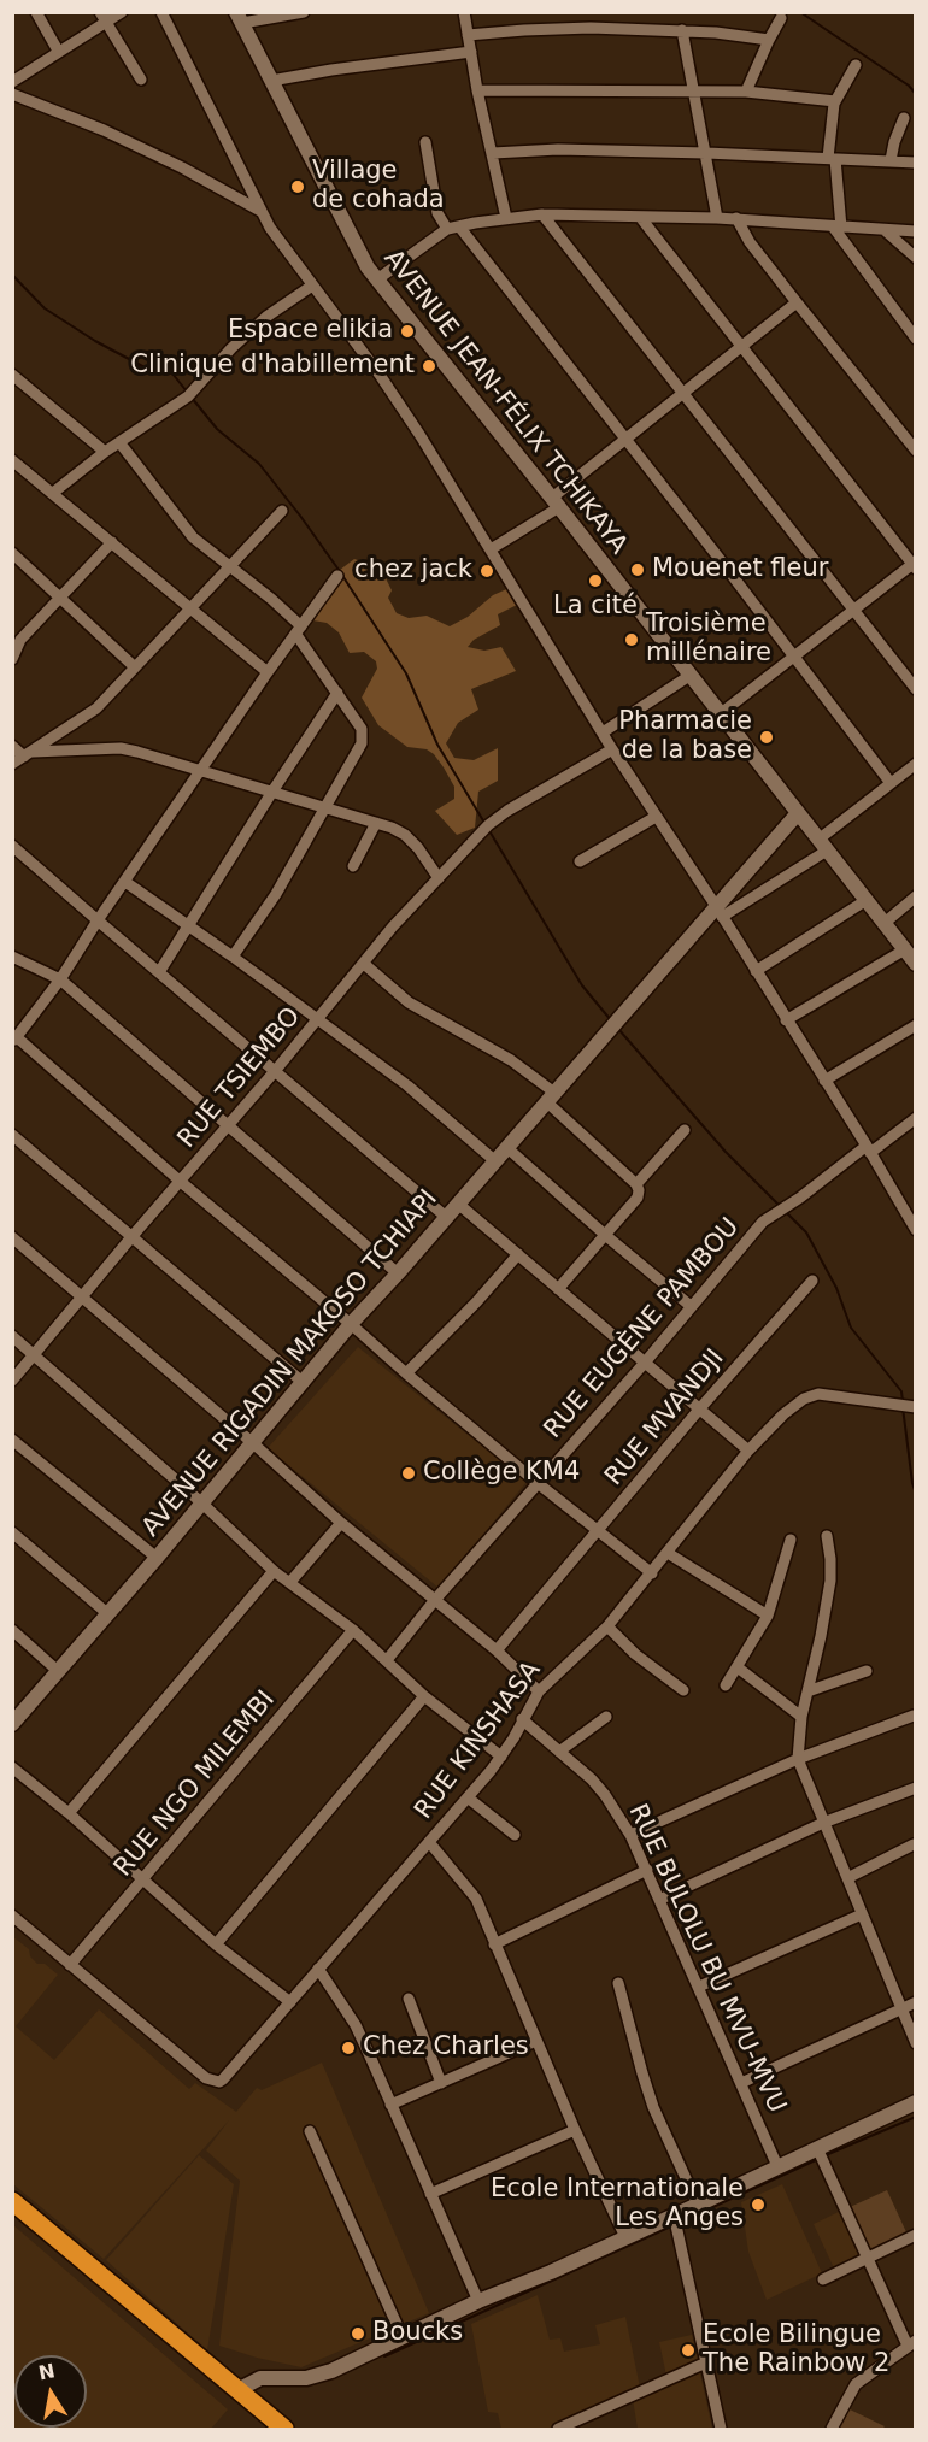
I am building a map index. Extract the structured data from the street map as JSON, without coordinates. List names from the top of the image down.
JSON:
{
  "streets": {
    "street": [
      "AVENUE JEAN-FÉLIX TCHIKAYA",
      "RUE TSIEMBO",
      "RUE EUGÈNE PAMBOU",
      "AVENUE RIGADIN MAKOSO TCHIAPI",
      "RUE MVANDJI",
      "RUE KINSHASA",
      "RUE NGO MILEMBI",
      "RUE BULOLU BU MVU-MVU"
    ]
  },
  "crossings": [
    ["AVENUE JEAN-FÉLIX TCHIKAYA", "AVENUE RIGADIN MAKOSO TCHIAPI"],
    ["RUE KINSHASA", "RUE NGO MILEMBI"],
    ["RUE KINSHASA", "RUE BULOLU BU MVU-MVU"]
  ],
  "places": [
    "Village de cohada",
    "Espace elikia",
    "Clinique d'habillement",
    "Mouenet fleur",
    "chez jack",
    "La cité",
    "Troisième millénaire",
    "Pharmacie de la base",
    "Collège KM4",
    "Chez Charles",
    "Ecole Internationale Les Anges",
    "Boucks",
    "Ecole Bilingue The Rainbow 2"
  ],
  "north": "top"
}
